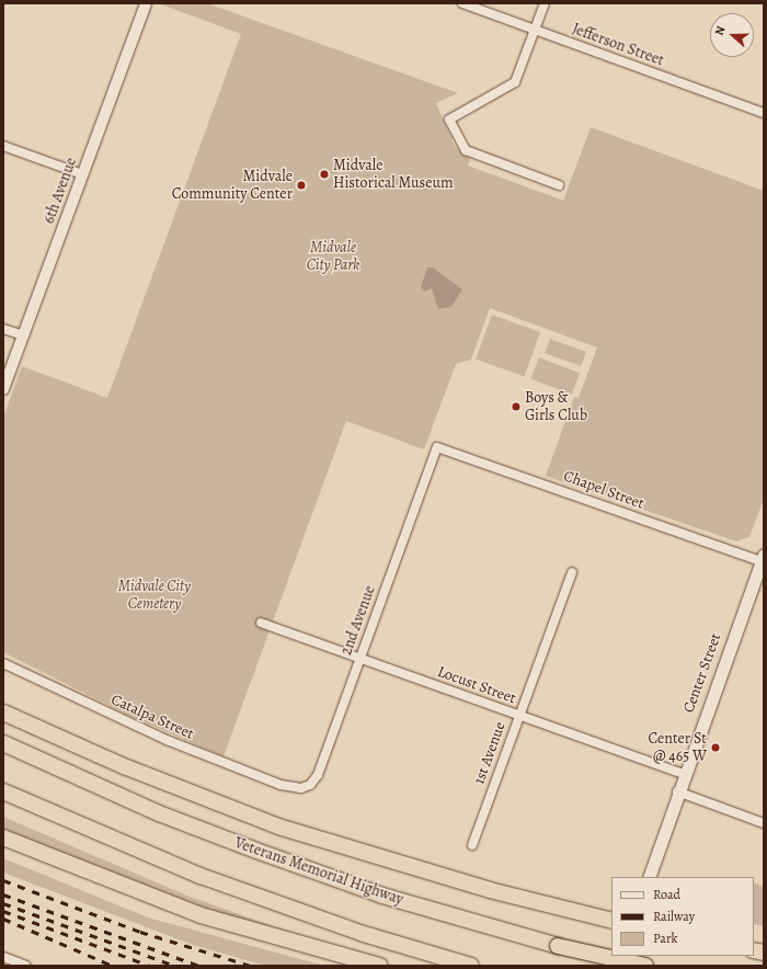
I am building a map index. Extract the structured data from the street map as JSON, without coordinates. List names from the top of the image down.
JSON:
{
  "streets": {
    "highway": ["Veterans Memorial Highway"],
    "main road": ["Center Street"],
    "street": [
      "Jefferson Street",
      "6th Avenue",
      "Chapel Street",
      "2nd Avenue",
      "Locust Street",
      "Catalpa Street",
      "1st Avenue"
    ]
  },
  "crossings": [
    ["Chapel Street", "2nd Avenue"],
    ["Chapel Street", "Center Street"],
    ["2nd Avenue", "Locust Street"],
    ["2nd Avenue", "Catalpa Street"],
    ["Center Street", "Locust Street"],
    ["Locust Street", "1st Avenue"]
  ],
  "parks": ["Midvale City Park", "Midvale City Cemetery"],
  "places": [
    "Midvale Historical Museum",
    "Midvale Community Center",
    "Boys & Girls Club",
    "Center St @ 465 W"
  ],
  "legend": ["Road", "Railway", "Park"],
  "north": "left"
}
